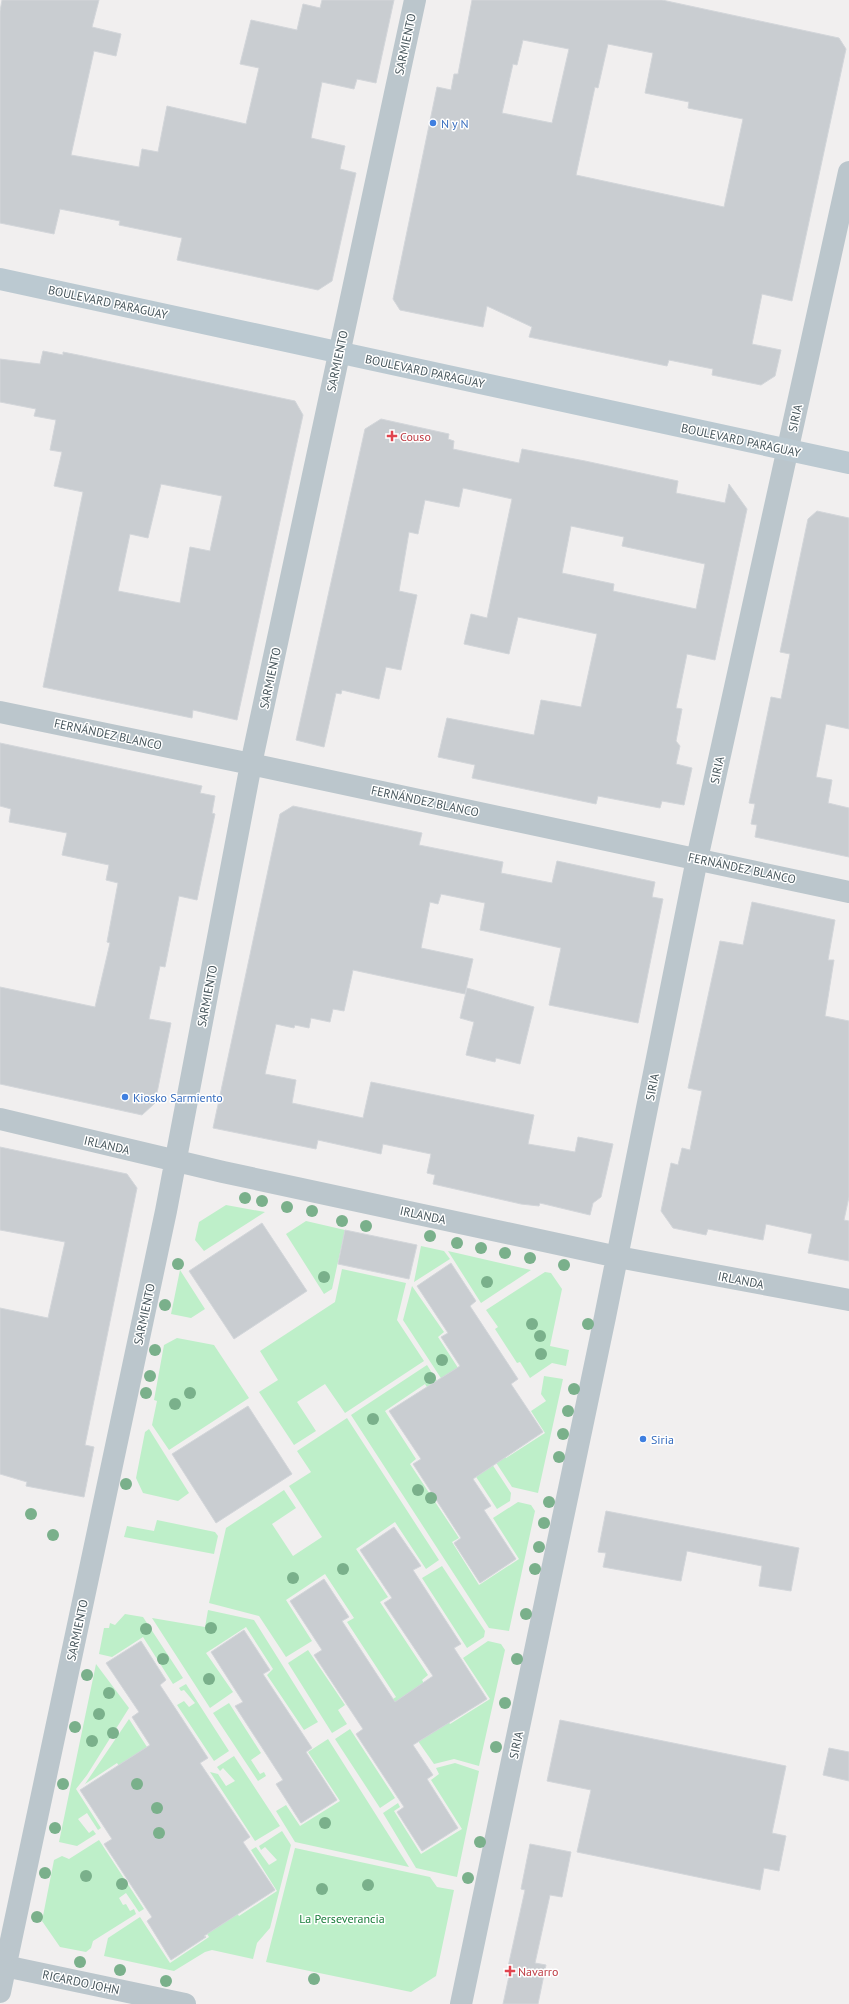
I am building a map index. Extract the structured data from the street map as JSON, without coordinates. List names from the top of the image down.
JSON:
{
  "streets": {
    "main road": ["BOULEVARD PARAGUAY"],
    "street": [
      "SARMIENTO",
      "SIRIA",
      "FERNÁNDEZ BLANCO",
      "IRLANDA",
      "RICARDO JOHN"
    ]
  },
  "crossings": [
    ["SARMIENTO", "BOULEVARD PARAGUAY"],
    ["SARMIENTO", "FERNÁNDEZ BLANCO"],
    ["SARMIENTO", "IRLANDA"],
    ["SARMIENTO", "RICARDO JOHN"],
    ["BOULEVARD PARAGUAY", "SIRIA"],
    ["SIRIA", "FERNÁNDEZ BLANCO"],
    ["SIRIA", "IRLANDA"]
  ],
  "parks": ["La Perseverancia"],
  "places": {
    "other": ["N y N", "Kiosko Sarmiento", "Siria"],
    "health": ["Couso", "Navarro"]
  }
}
